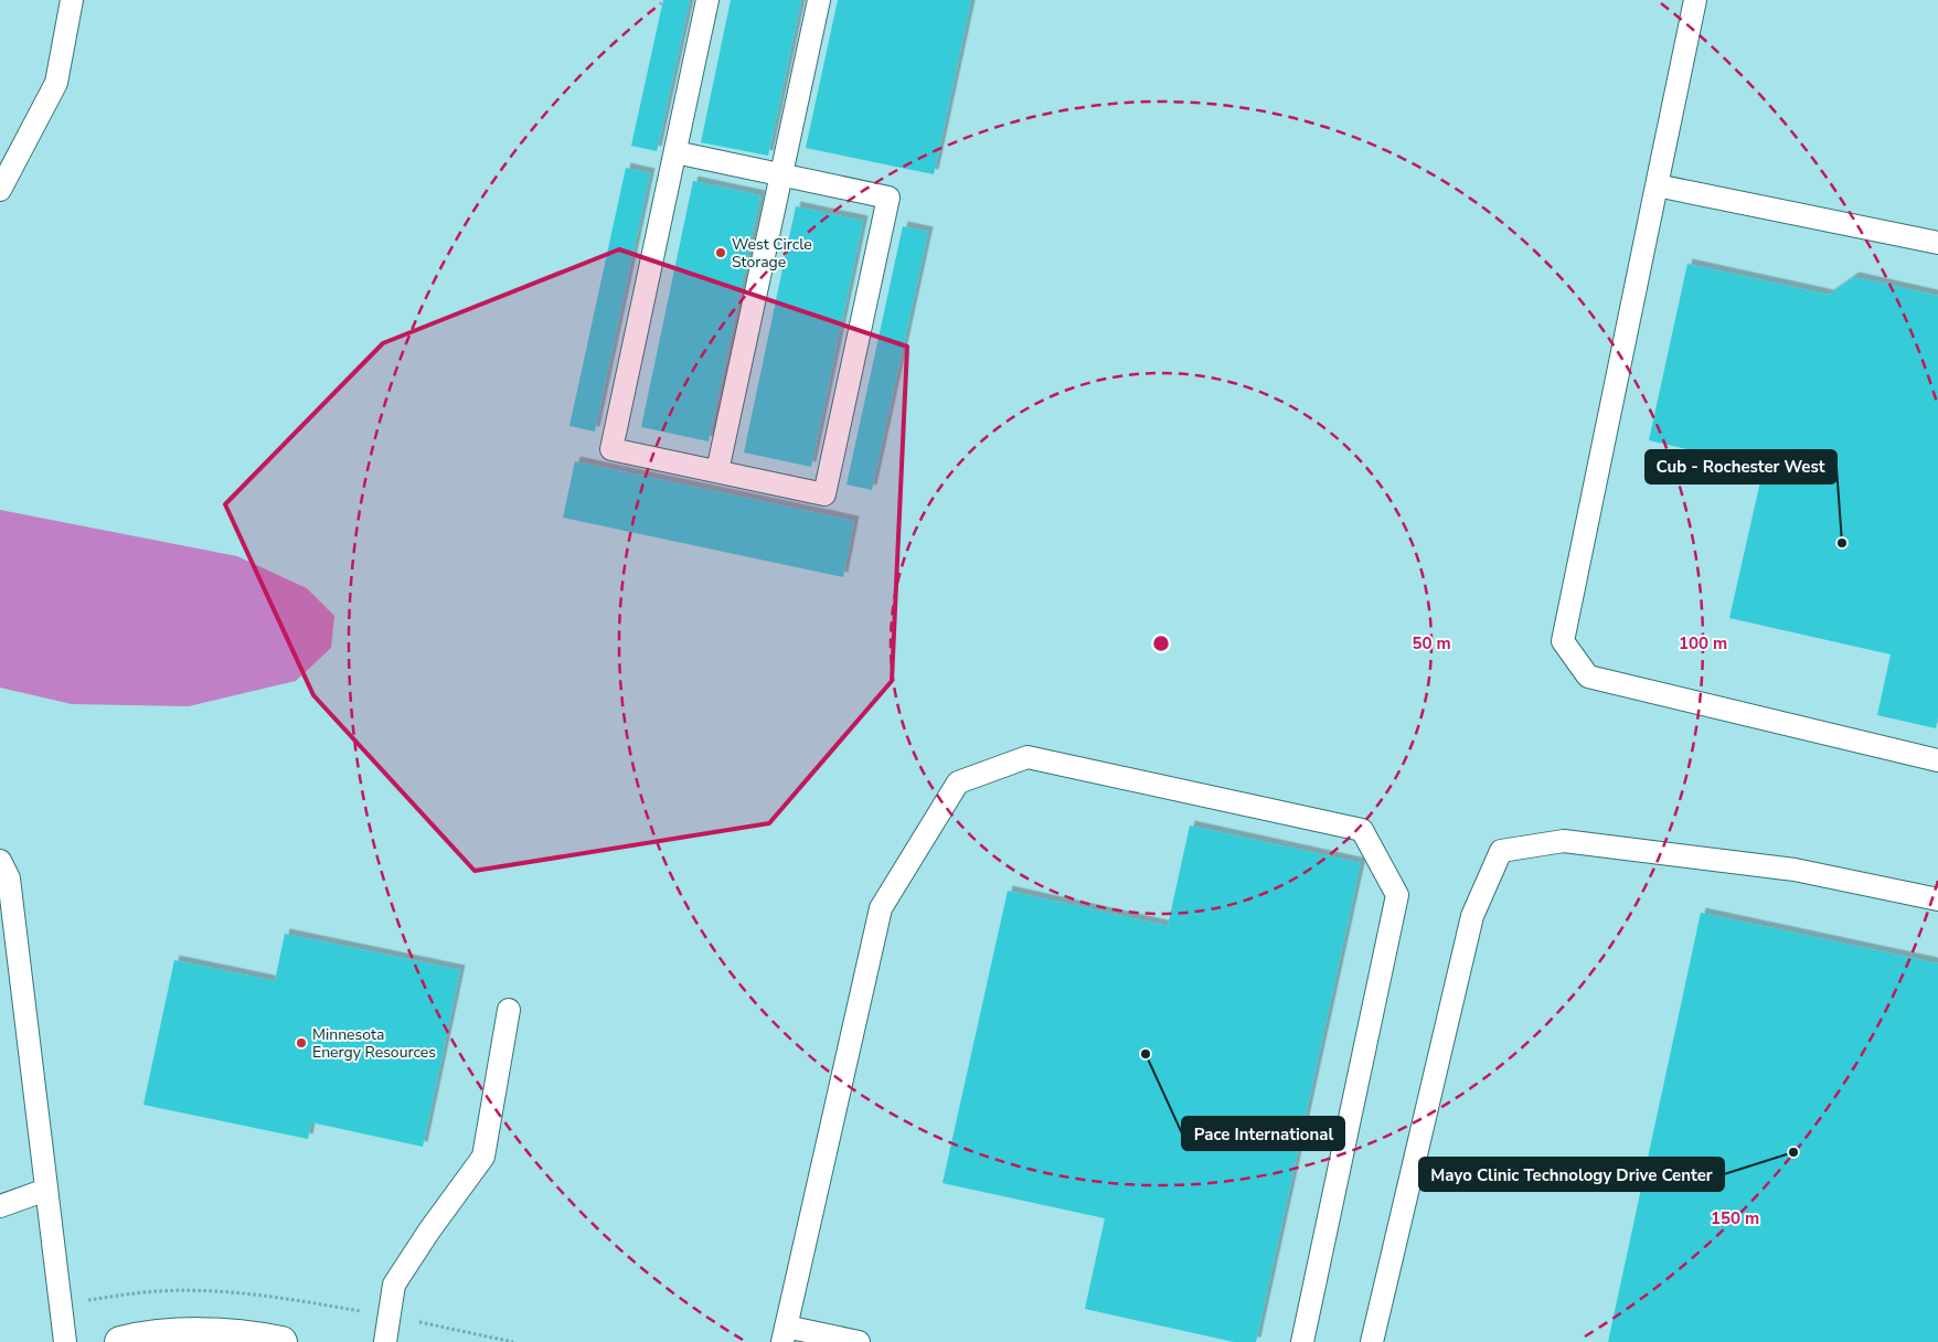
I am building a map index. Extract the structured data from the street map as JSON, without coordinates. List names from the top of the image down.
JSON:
{
  "places": [
    "West Circle Storage",
    "Cub - Rochester West",
    "Minnesota Energy Resources",
    "Pace International",
    "Mayo Clinic Technology Drive Center"
  ],
  "rings": ["50 m", "100 m", "150 m"]
}
